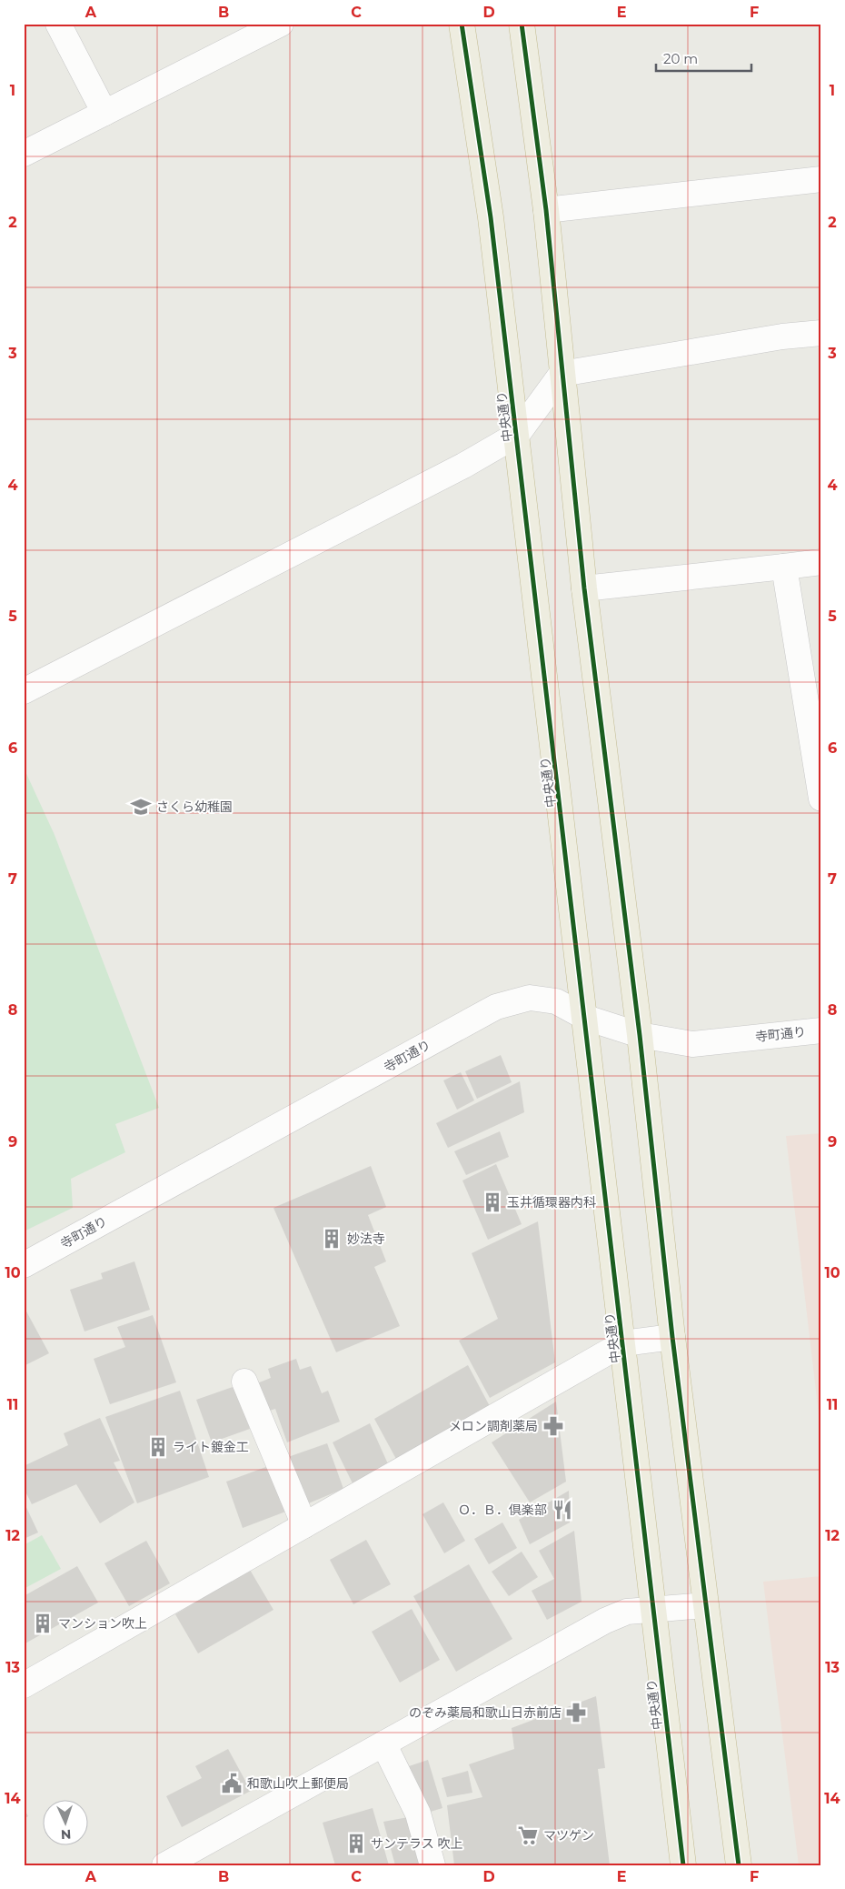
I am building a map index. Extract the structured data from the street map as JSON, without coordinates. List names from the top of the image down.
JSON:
{
  "streets": {
    "highway": ["中央通り"],
    "street": ["寺町通り"]
  },
  "crossings": [
    ["中央通り", "寺町通り"]
  ],
  "places": {
    "school or university": ["さくら幼稚園"],
    "building": [
      "玉井循環器内科",
      "妙法寺",
      "ライト鍍金工",
      "マンション吹上",
      "サンテラス 吹上"
    ],
    "pharmacy": ["メロン調剤薬局", "のぞみ薬局和歌山日赤前店"],
    "restaurant": ["Ｏ．Ｂ．倶楽部"],
    "public building": ["和歌山吹上郵便局"],
    "supermarket": ["マツゲン"]
  },
  "scale_bar": "20 m",
  "north": "bottom",
  "grid": {
    "columns": [
      "A",
      "B",
      "C",
      "D",
      "E",
      "F"
    ],
    "rows": [
      "1",
      "2",
      "3",
      "4",
      "5",
      "6",
      "7",
      "8",
      "9",
      "10",
      "11",
      "12",
      "13",
      "14"
    ]
  }
}
